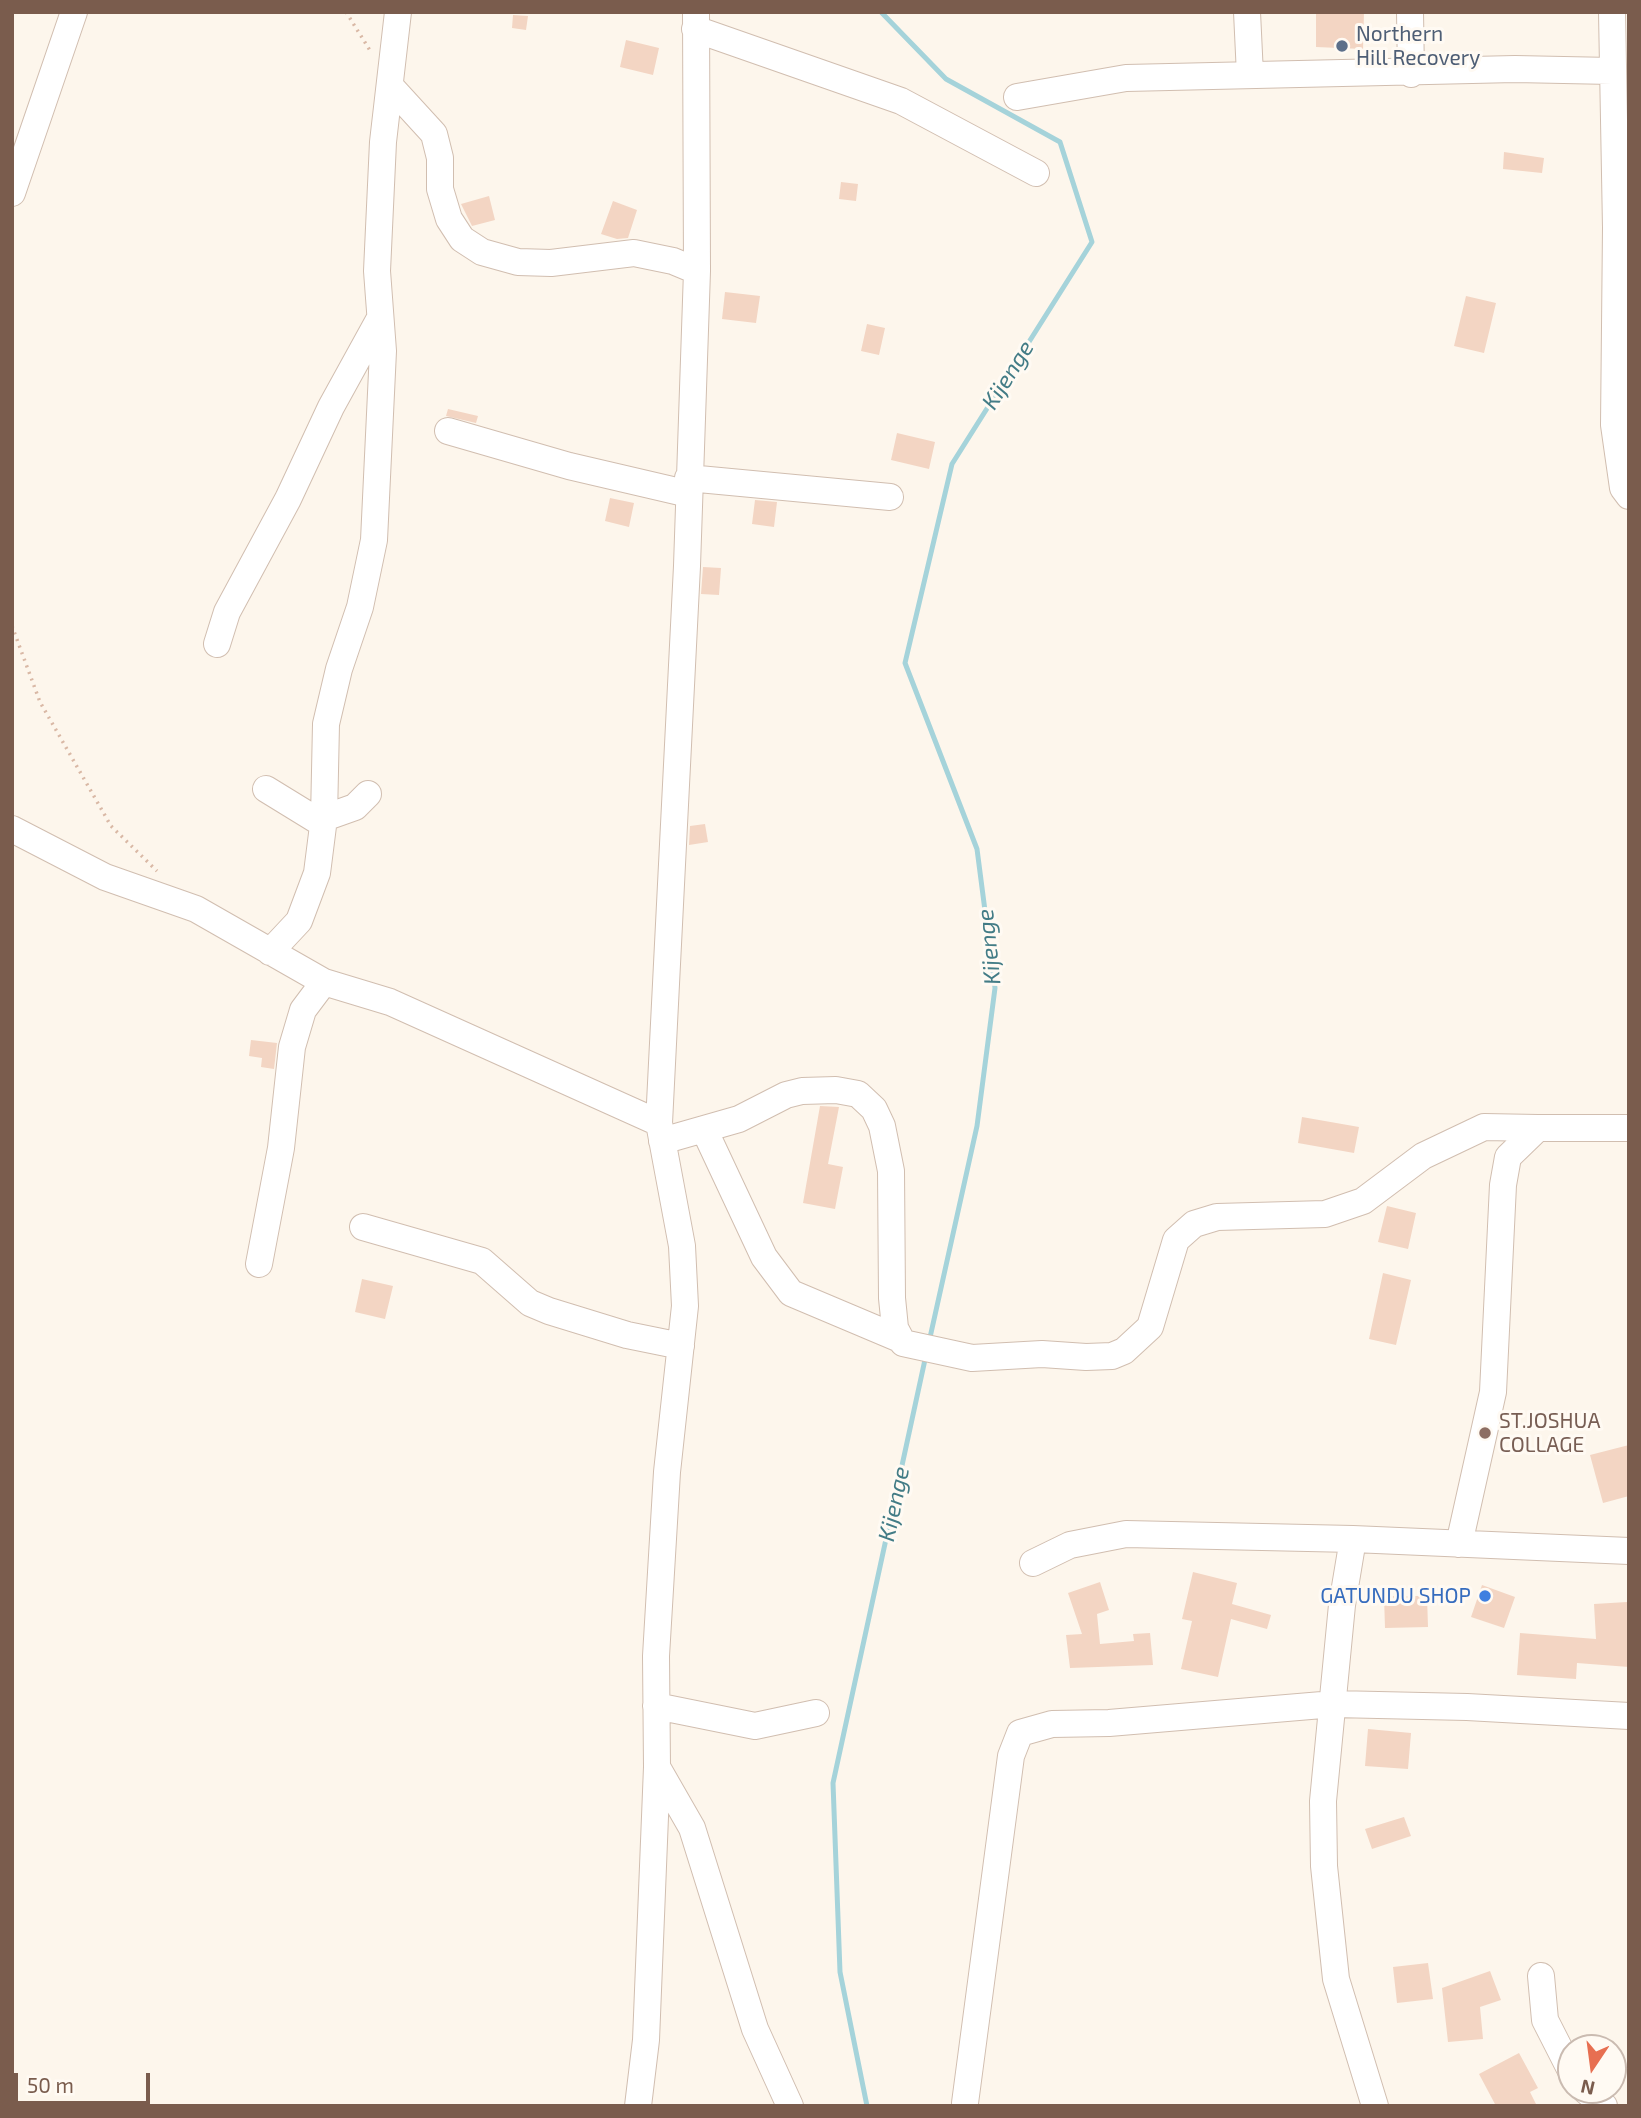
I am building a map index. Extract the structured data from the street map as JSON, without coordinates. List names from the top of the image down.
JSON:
{
  "water": ["Kijenge"],
  "places": ["Northern Hill Recovery", "ST.JOSHUA COLLAGE", "GATUNDU SHOP"],
  "scale_bar": "50 m",
  "north": "bottom"
}
